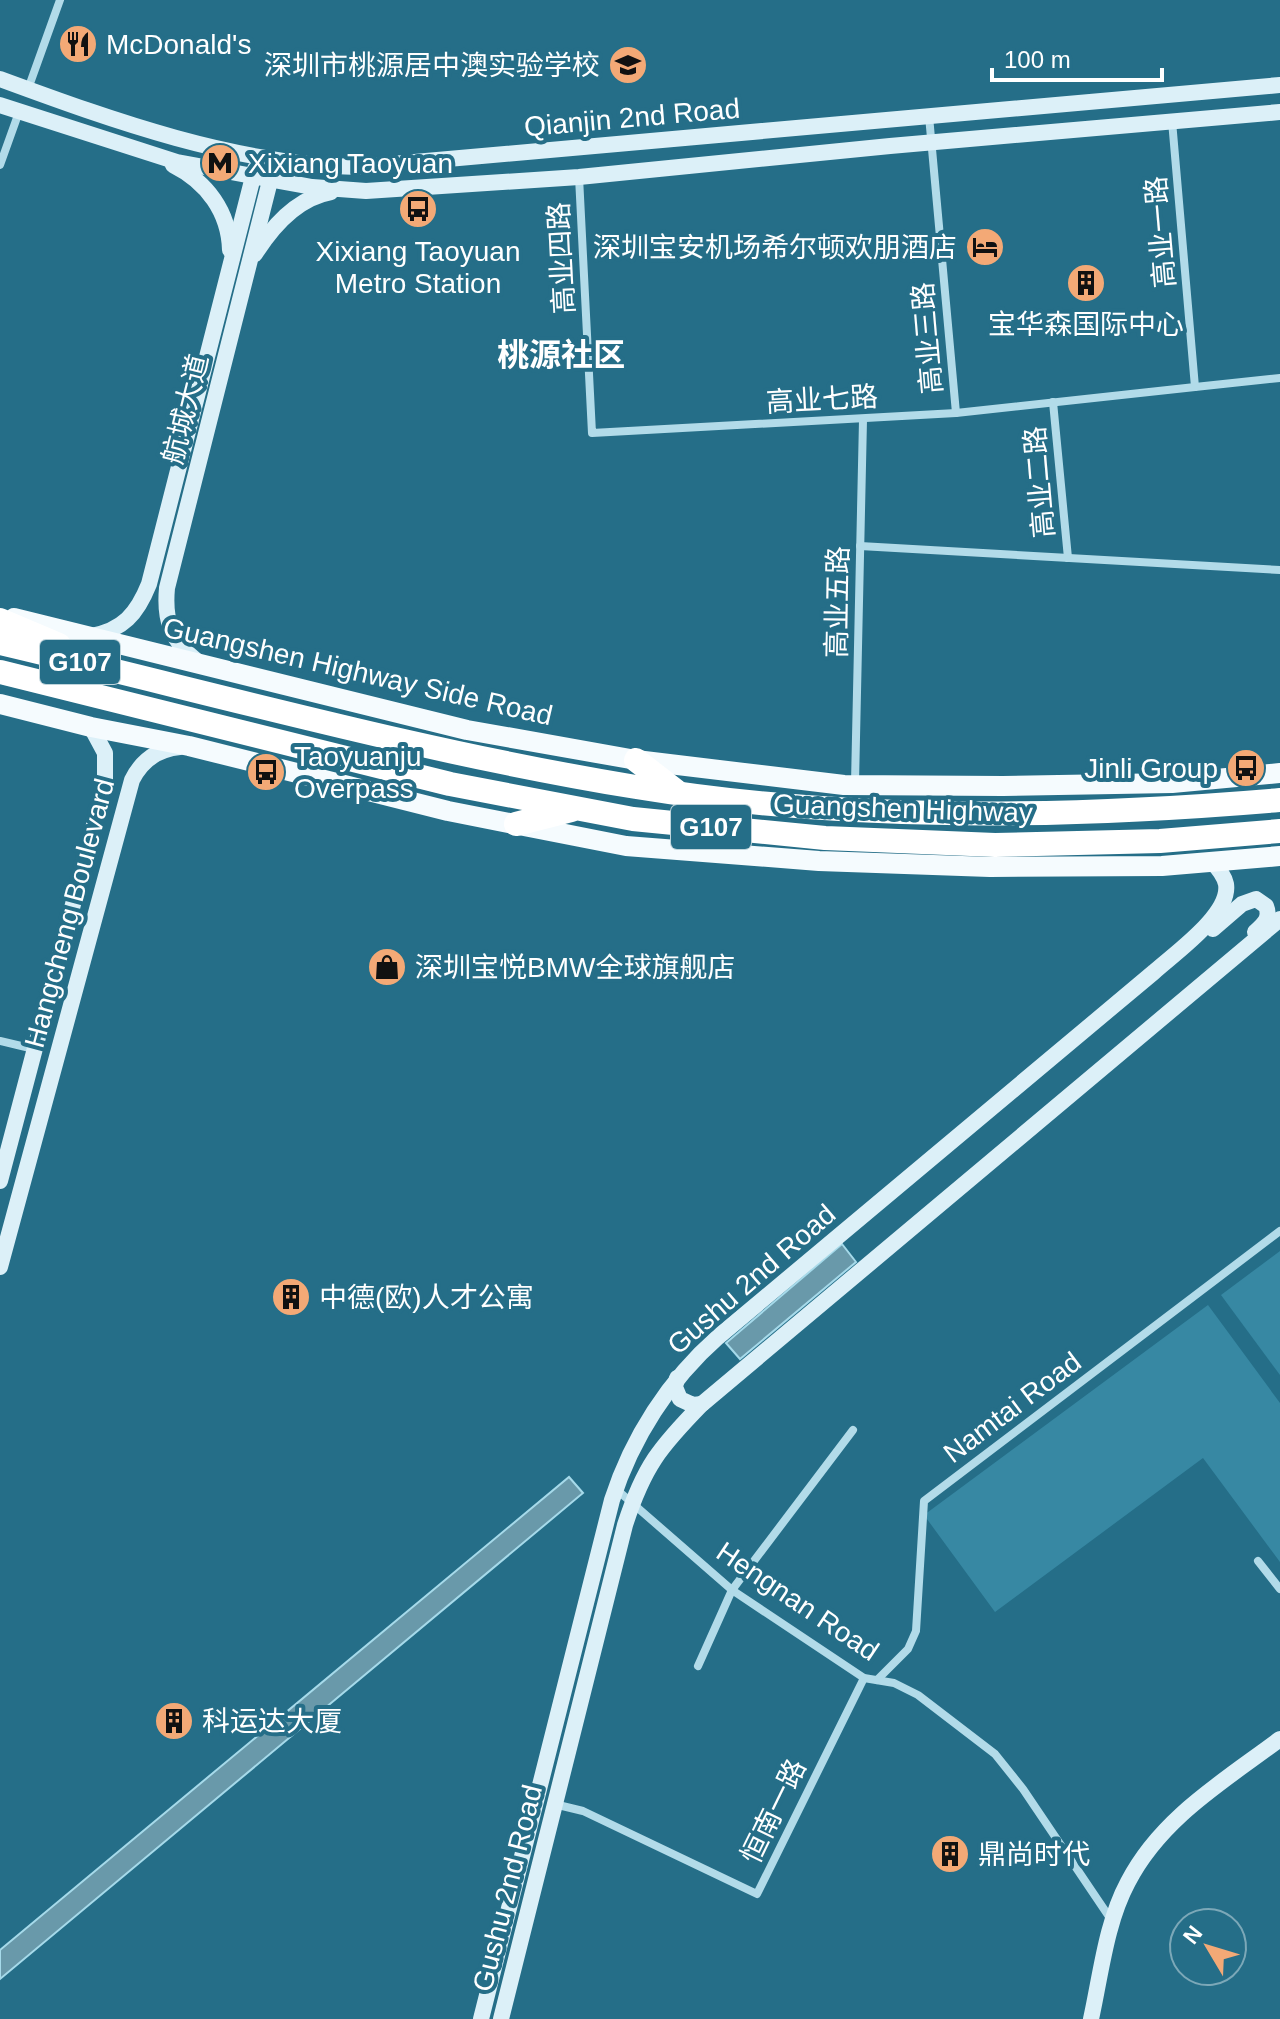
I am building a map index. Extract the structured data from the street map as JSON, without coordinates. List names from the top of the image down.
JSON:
{
  "streets": {
    "highway": ["G107", "Guangshen Highway"],
    "main road": [
      "Qianjin 2nd Road",
      "航城大道",
      "Guangshen Highway Side Road",
      "Hangcheng Boulevard",
      "Gushu 2nd Road"
    ],
    "street": [
      "高业一路",
      "高业四路",
      "高业三路",
      "高业七路",
      "高业二路",
      "高业五路",
      "Namtai Road",
      "Hengnan Road",
      "恒南一路"
    ]
  },
  "crossings": [
    ["Qianjin 2nd Road", "高业一路"],
    ["Qianjin 2nd Road", "高业四路"],
    ["Qianjin 2nd Road", "高业三路"],
    ["Qianjin 2nd Road", "航城大道"],
    ["高业四路", "高业七路"],
    ["高业三路", "高业七路"],
    ["高业七路", "高业二路"],
    ["高业七路", "高业五路"],
    ["航城大道", "Guangshen Highway Side Road"],
    ["高业五路", "Guangshen Highway Side Road"],
    ["G107", "Guangshen Highway"],
    ["Gushu 2nd Road", "Hengnan Road"],
    ["Gushu 2nd Road", "恒南一路"],
    ["Namtai Road", "Hengnan Road"],
    ["Hengnan Road", "恒南一路"]
  ],
  "districts": ["桃源社区"],
  "places": {
    "restaurant": ["McDonald's"],
    "school or university": ["深圳市桃源居中澳实验学校"],
    "metro station": ["Xixiang Taoyuan"],
    "bus stop": ["Xixiang Taoyuan Metro Station", "Jinli Group", "Taoyuanju Overpass"],
    "hotel": ["深圳宝安机场希尔顿欢朋酒店"],
    "building": [
      "宝华森国际中心",
      "中德(欧)人才公寓",
      "科运达大厦",
      "鼎尚时代"
    ],
    "shop": ["深圳宝悦BMW全球旗舰店"]
  },
  "scale_bar": "100 m",
  "north": "top left"
}
